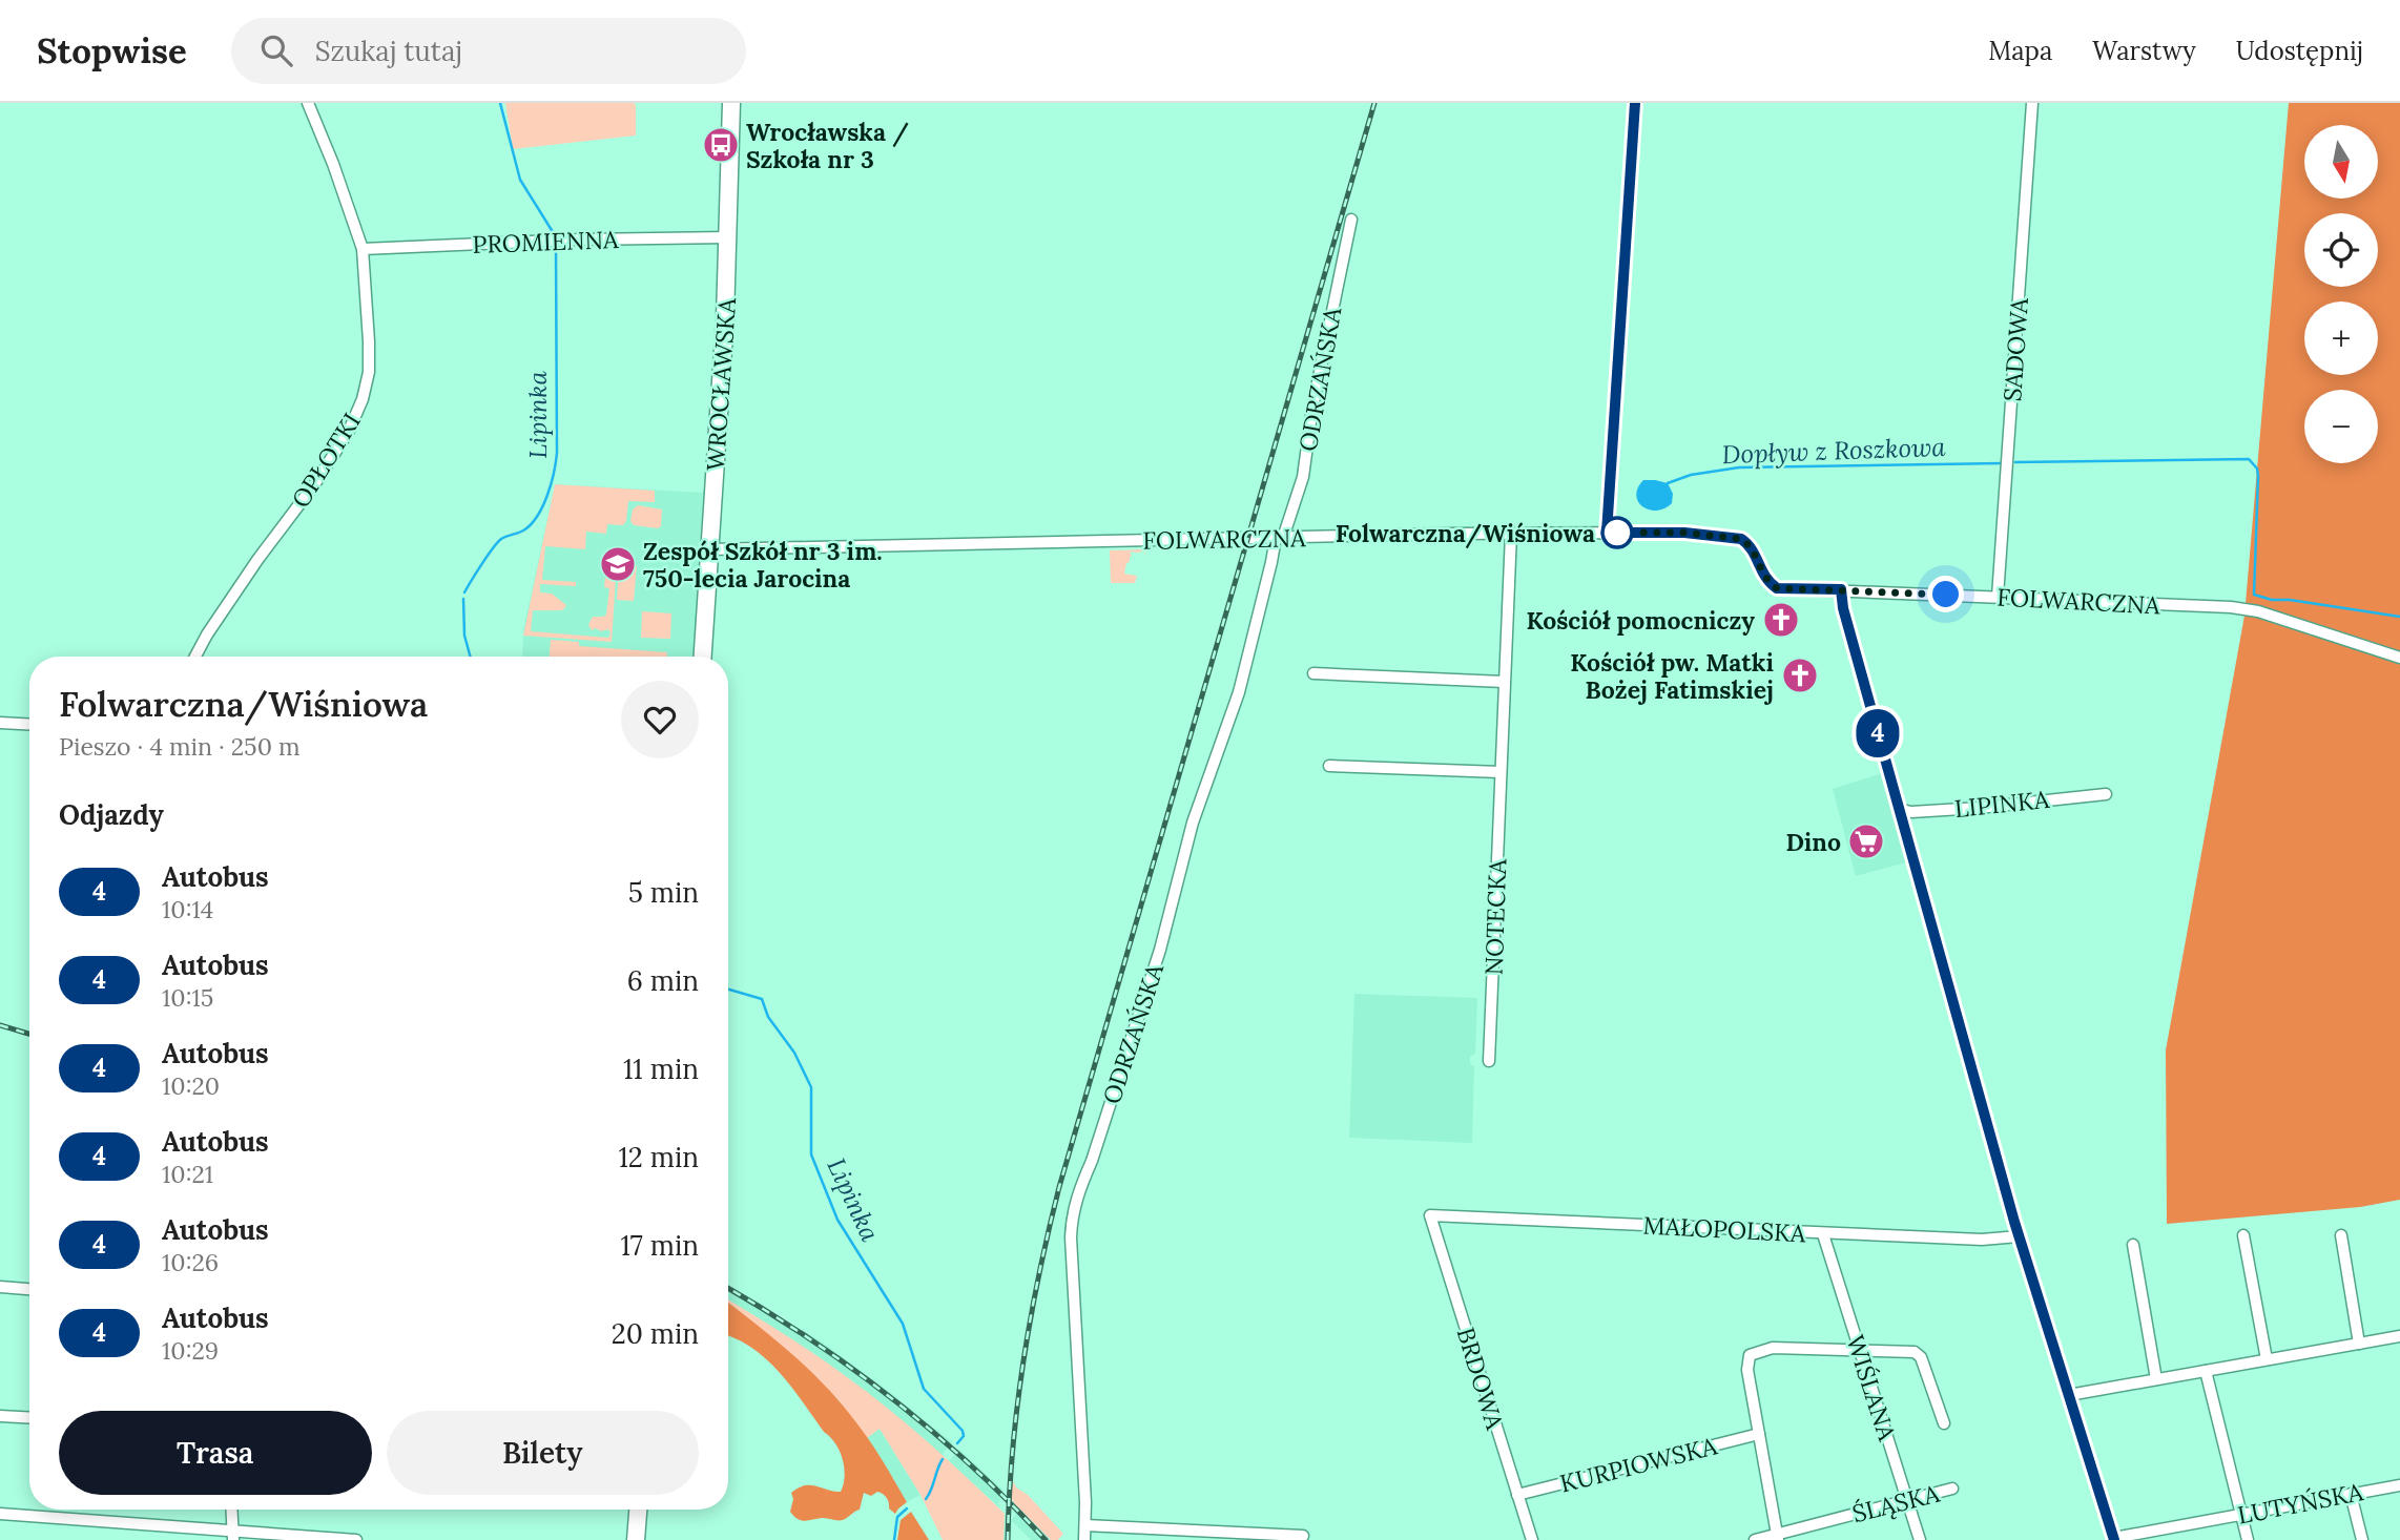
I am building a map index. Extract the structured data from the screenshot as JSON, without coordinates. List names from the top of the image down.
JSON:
{
  "streets": {
    "main road": ["WROCŁAWSKA"],
    "street": [
      "PROMIENNA",
      "SADOWA",
      "ODRZAŃSKA",
      "OPŁOTKI",
      "FOLWARCZNA",
      "LIPINKA",
      "NOTECKA",
      "MAŁOPOLSKA",
      "BRDOWA",
      "WIŚLANA",
      "KURPIOWSKA",
      "ŚLĄSKA",
      "LUTYŃSKA"
    ]
  },
  "crossings": [
    ["PROMIENNA", "WROCŁAWSKA"],
    ["PROMIENNA", "OPŁOTKI"],
    ["SADOWA", "FOLWARCZNA"],
    ["ODRZAŃSKA", "FOLWARCZNA"],
    ["WROCŁAWSKA", "FOLWARCZNA"],
    ["FOLWARCZNA", "NOTECKA"],
    ["MAŁOPOLSKA", "BRDOWA"],
    ["MAŁOPOLSKA", "WIŚLANA"],
    ["BRDOWA", "KURPIOWSKA"],
    ["WIŚLANA", "ŚLĄSKA"]
  ],
  "water": ["Lipinka", "Dopływ z Roszkowa"],
  "places": {
    "bus stop": ["Wrocławska / Szkoła nr 3"],
    "other": ["Folwarczna/Wiśniowa"],
    "school or university": ["Zespół Szkół nr 3 im. 750-lecia Jarocina"],
    "church": ["Kościół pomocniczy", "Kościół pw. Matki Bożej Fatimskiej"],
    "supermarket": ["Dino"]
  },
  "lines": ["bus line 4"],
  "north": "bottom",
  "page": {
    "header": "Stopwise",
    "search": "Szukaj tutaj",
    "nav": ["Mapa", "Warstwy", "Udostępnij"],
    "on_map": "4",
    "map_buttons": ["+", "−"],
    "heading": [
      ["Folwarczna/Wiśniowa", "Pieszo · 4 min · 250 m"],
      "Odjazdy"
    ],
    "list": [
      {
        "mark": "4",
        "name": "Autobus",
        "note": "10:14",
        "value": "5 min"
      },
      {
        "mark": "4",
        "name": "Autobus",
        "note": "10:15",
        "value": "6 min"
      },
      {
        "mark": "4",
        "name": "Autobus",
        "note": "10:20",
        "value": "11 min"
      },
      {
        "mark": "4",
        "name": "Autobus",
        "note": "10:21",
        "value": "12 min"
      },
      {
        "mark": "4",
        "name": "Autobus",
        "note": "10:26",
        "value": "17 min"
      },
      {
        "mark": "4",
        "name": "Autobus",
        "note": "10:29",
        "value": "20 min"
      }
    ],
    "buttons": ["Trasa", "Bilety"]
  }
}
